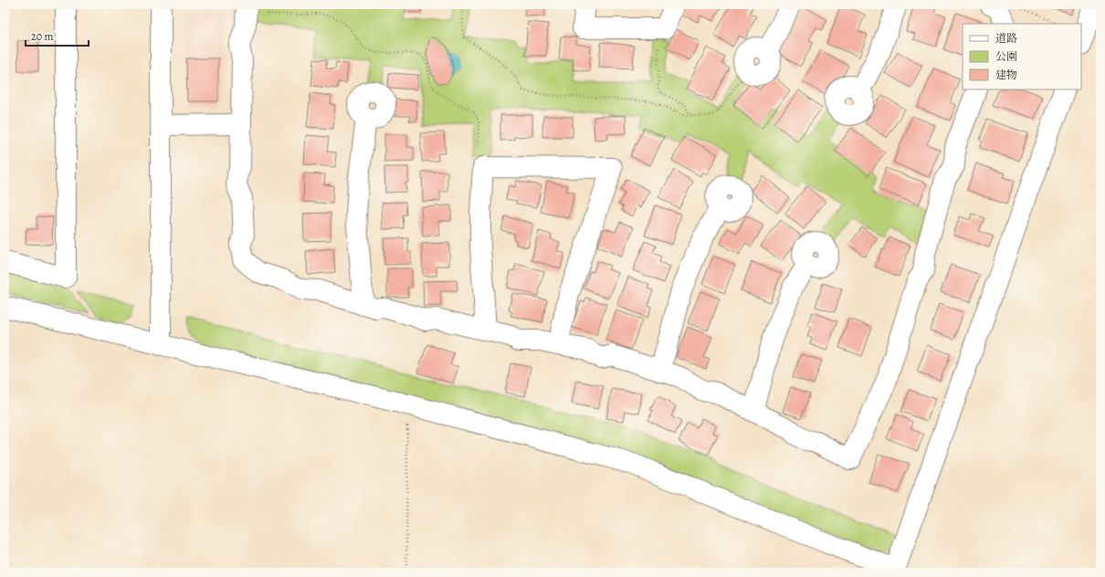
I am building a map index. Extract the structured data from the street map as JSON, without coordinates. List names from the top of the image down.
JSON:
{
  "legend": ["道路", "公園", "建物"],
  "scale_bar": "20 m"
}
